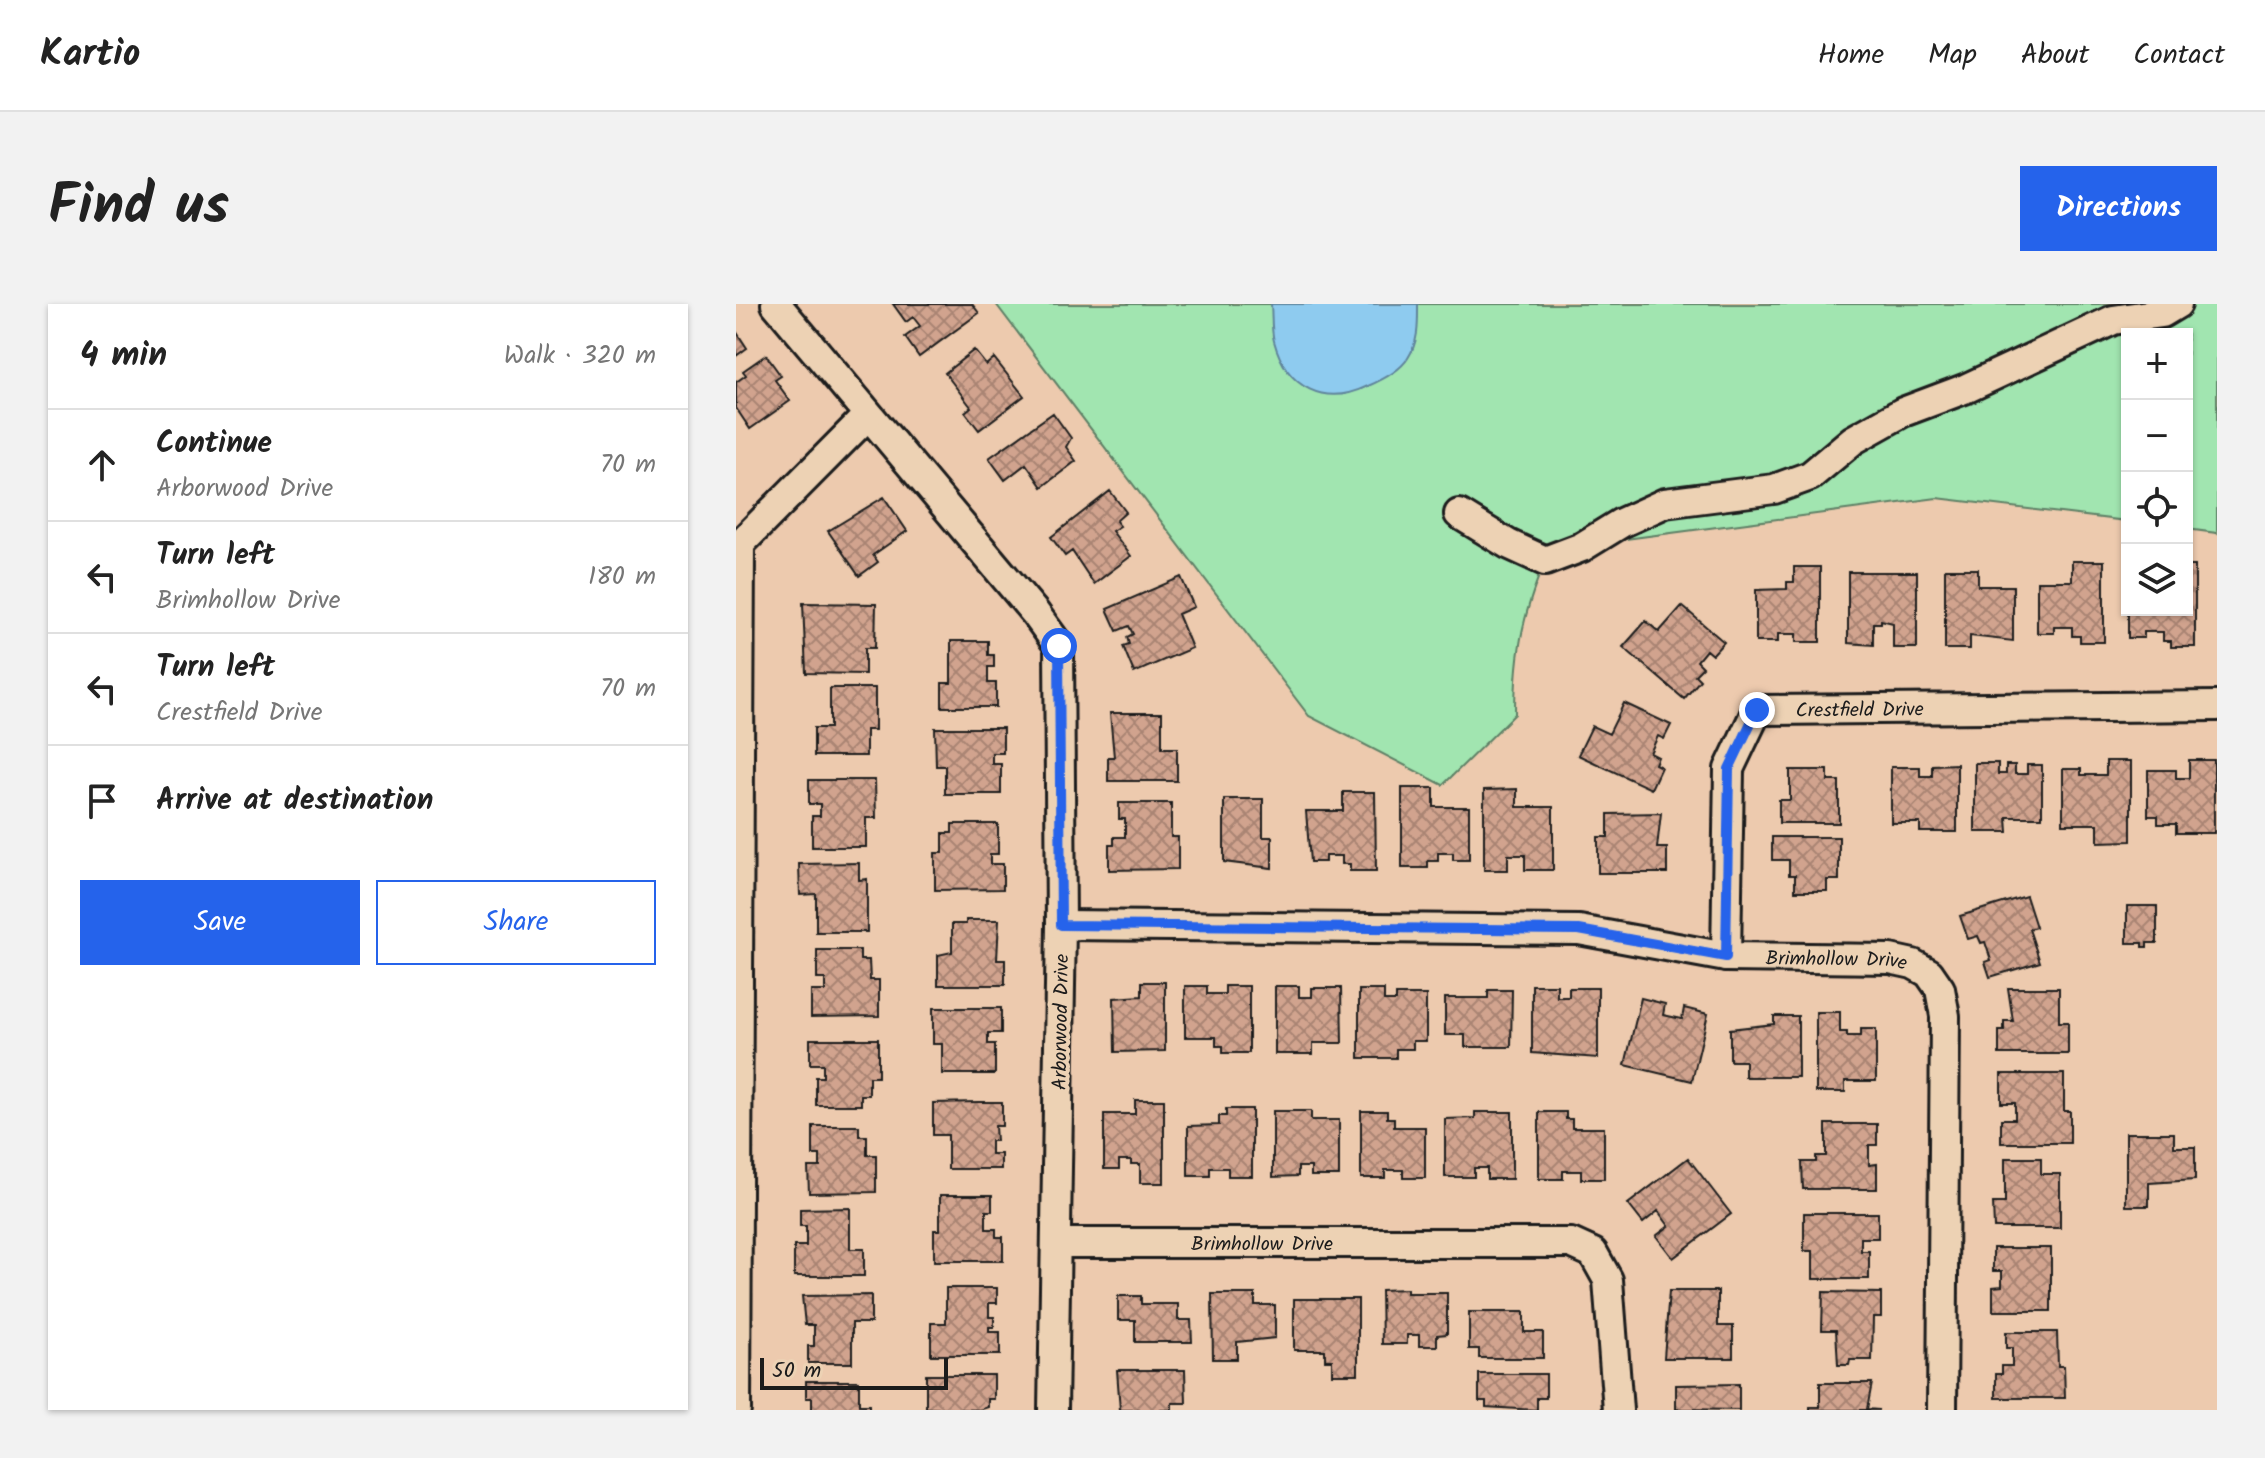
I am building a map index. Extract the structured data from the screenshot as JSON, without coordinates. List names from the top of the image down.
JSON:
{
  "streets": {
    "street": ["Crestfield Drive", "Brimhollow Drive", "Arborwood Drive"]
  },
  "crossings": [
    ["Crestfield Drive", "Brimhollow Drive"],
    ["Brimhollow Drive", "Arborwood Drive"]
  ],
  "scale_bar": "50 m",
  "page": {
    "header": "Kartio",
    "nav": [
      "Home",
      "Map",
      "About",
      "Contact"
    ],
    "title": "Find us",
    "buttons": [
      "Directions",
      ["Save", "Share"]
    ],
    "heading": ["4 min", "Walk · 320 m"],
    "map_buttons": ["+", "−"],
    "list": [
      ["Continue", "Arborwood Drive", "70 m"],
      ["Turn left", "Brimhollow Drive", "180 m"],
      ["Turn left", "Crestfield Drive", "70 m"],
      "Arrive at destination"
    ],
    "scale": "50 m"
  }
}
